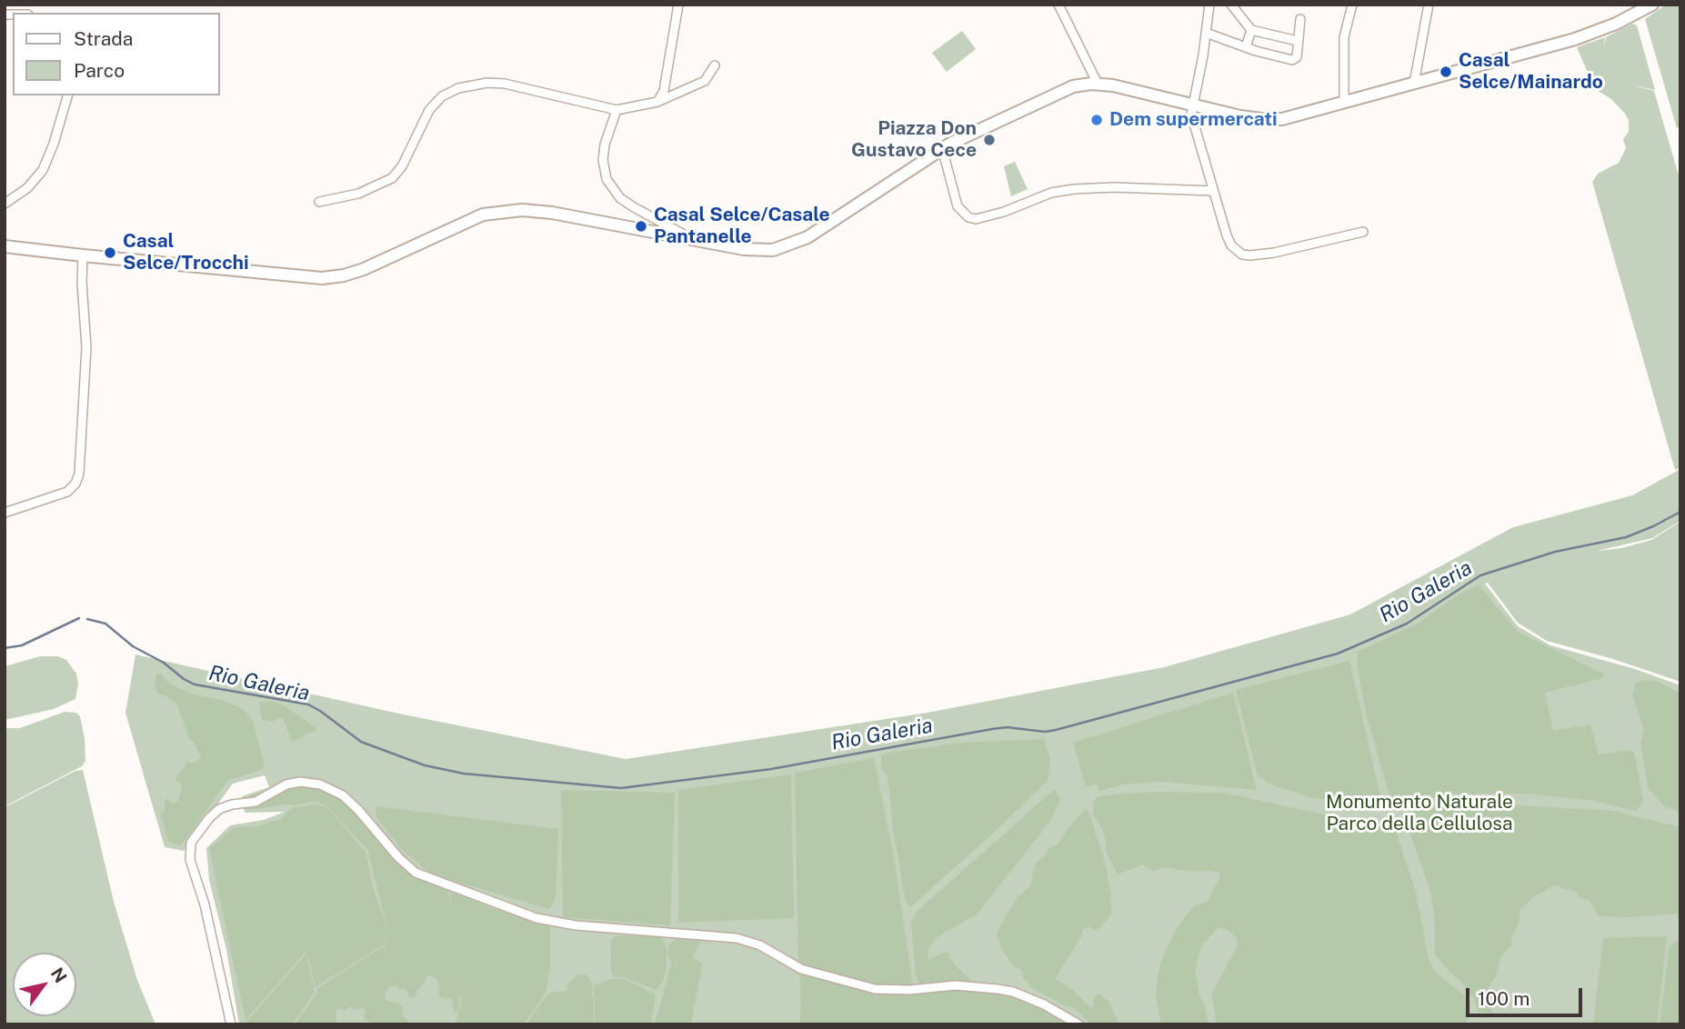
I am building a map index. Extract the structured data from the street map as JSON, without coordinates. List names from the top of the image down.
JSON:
{
  "water": ["Rio Galeria"],
  "parks": ["Monumento Naturale Parco della Cellulosa"],
  "places": [
    "Casal Selce/Mainardo",
    "Dem supermercati",
    "Piazza Don Gustavo Cece",
    "Casal Selce/Casale Pantanelle",
    "Casal Selce/Trocchi"
  ],
  "legend": ["Strada", "Parco"],
  "scale_bar": "100 m",
  "north": "top right"
}
